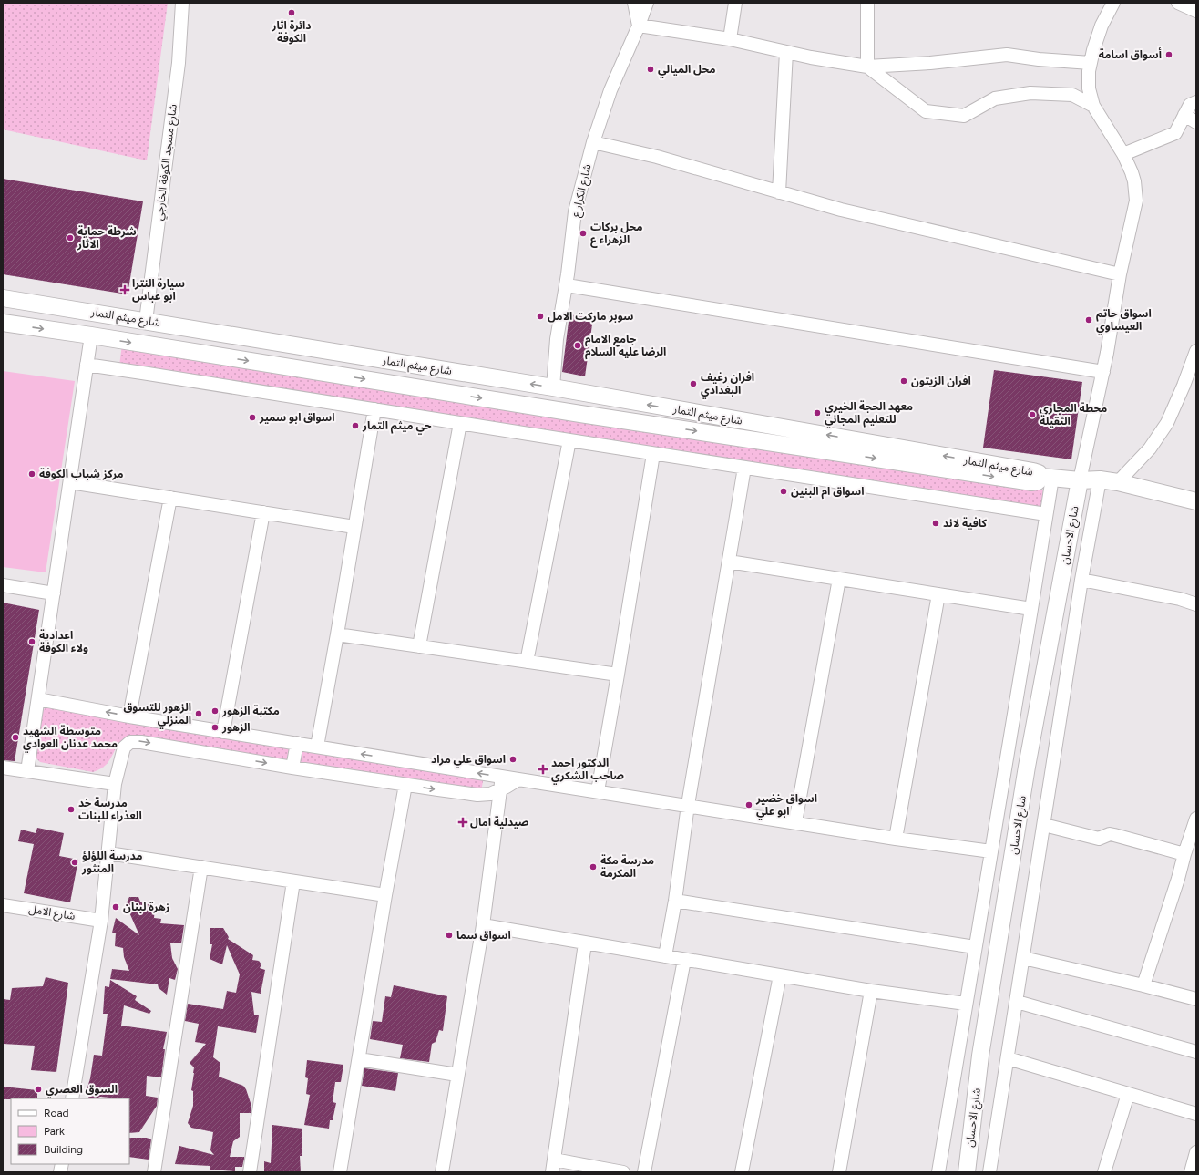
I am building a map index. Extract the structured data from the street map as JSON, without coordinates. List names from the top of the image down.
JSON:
{
  "streets": {
    "street": [
      "شارع مسجد الكوفة الخارجي",
      "شارع الكرار ع",
      "شارع ميثم التمار",
      "شارع الاحسان",
      "شارع الامل"
    ]
  },
  "crossings": [
    ["شارع مسجد الكوفة الخارجي", "شارع ميثم التمار"],
    ["شارع الكرار ع", "شارع ميثم التمار"]
  ],
  "places": {
    "other": [
      "دائرة اثار الكوفة",
      "أسواق اسامة",
      "محل الميالي",
      "محل بركات الزهراء ع",
      "شرطة حماية الاثار",
      "سوبر ماركت الامل",
      "اسواق حاتم العيساوي",
      "جامع الامام الرضا عليه السلام",
      "افران الزيتون",
      "افران رغيف البغدادي",
      "معهد الحجة الخيري للتعليم المجاني",
      "محطة المجاري الثقيلة",
      "اسواق ابو سمير",
      "حي ميثم التمار",
      "مركز شباب الكوفة",
      "اسواق ام البنين",
      "كافية لاند",
      "اعدادية ولاء الكوفة",
      "مكتبة الزهور",
      "الزهور للتسوق المنزلي",
      "الزهور",
      "متوسطة الشهيد محمد عدنان العوادي",
      "اسواق علي مراد",
      "اسواق خضير ابو علي",
      "مدرسة خد العذراء للبنات",
      "مدرسة اللؤلؤ المنثور",
      "مدرسة مكة المكرمة",
      "زهرة لبنان",
      "اسواق سما",
      "السوق العصري"
    ],
    "health": ["سيارة النترا ابو عباس", "الدكتور احمد صاحب الشكري", "صيدلية امال"]
  },
  "legend": ["Road", "Park", "Building"]
}
